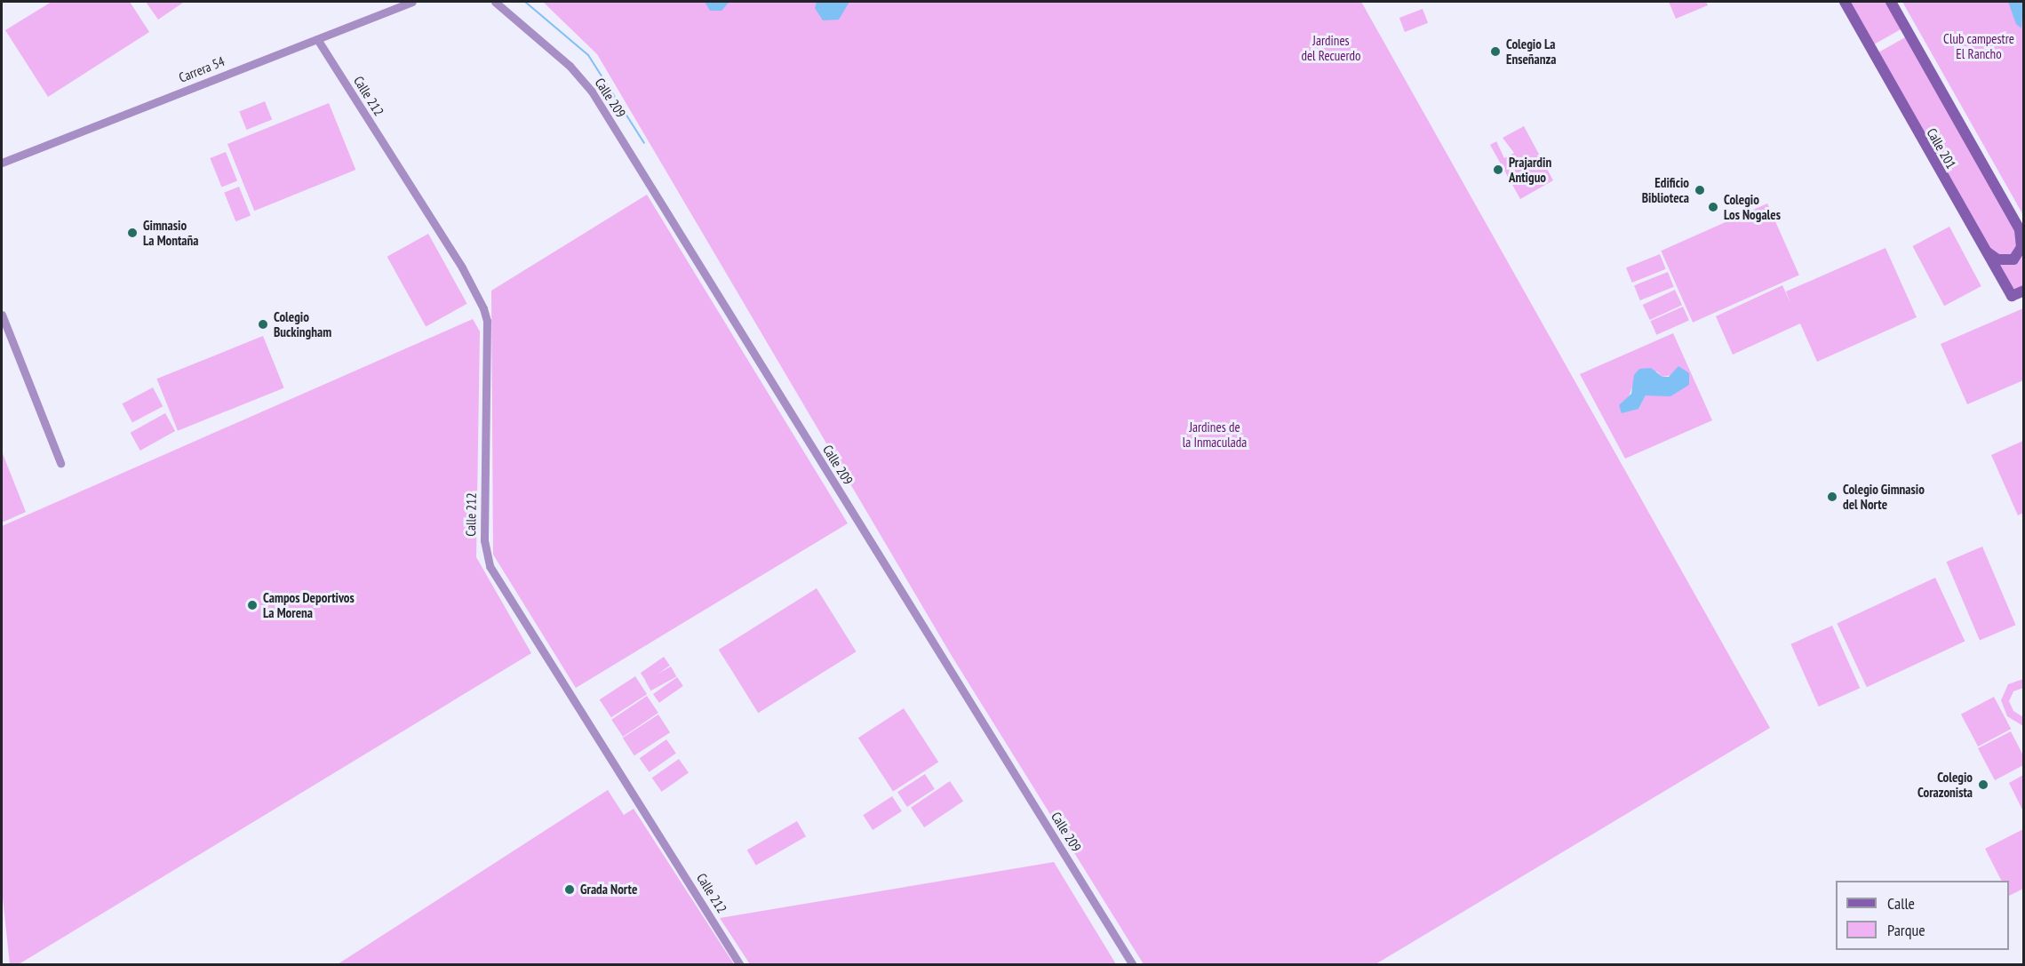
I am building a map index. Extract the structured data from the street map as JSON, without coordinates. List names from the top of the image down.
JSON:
{
  "streets": {
    "main road": ["Calle 201"],
    "street": ["Carrera 54", "Calle 212", "Calle 209"]
  },
  "crossings": [
    ["Carrera 54", "Calle 212"]
  ],
  "parks": ["Club campestre El Rancho", "Jardines del Recuerdo", "Jardines de la Inmaculada"],
  "places": [
    "Colegio La Enseñanza",
    "Prajardin Antiguo",
    "Edificio Biblioteca",
    "Colegio Los Nogales",
    "Gimnasio La Montaña",
    "Colegio Buckingham",
    "Colegio Gimnasio del Norte",
    "Campos Deportivos La Morena",
    "Colegio Corazonista",
    "Grada Norte"
  ],
  "legend": ["Calle", "Parque"]
}
